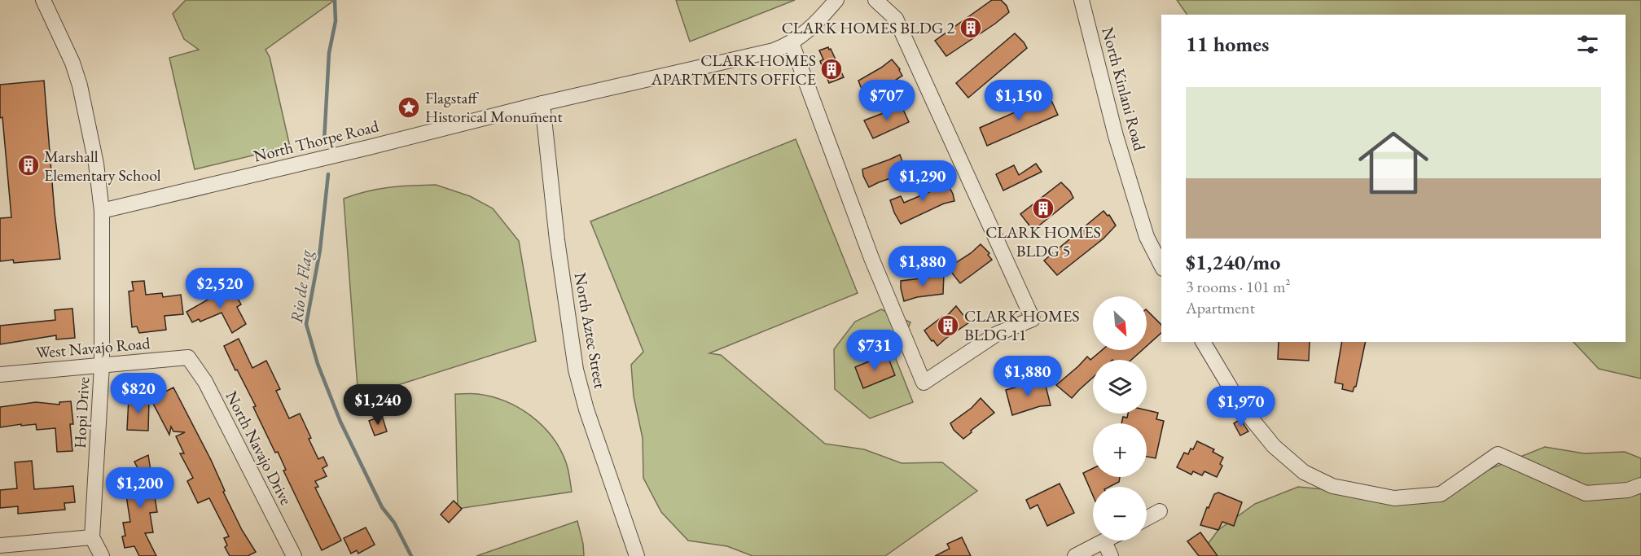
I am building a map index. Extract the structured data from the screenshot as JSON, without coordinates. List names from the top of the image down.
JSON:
{
  "streets": {
    "street": [
      "North Kinlani Road",
      "North Thorpe Road",
      "North Aztec Street",
      "West Navajo Road",
      "Hopi Drive",
      "North Navajo Drive"
    ]
  },
  "crossings": [
    ["North Thorpe Road", "North Aztec Street"],
    ["North Thorpe Road", "Hopi Drive"],
    ["West Navajo Road", "Hopi Drive"],
    ["West Navajo Road", "North Navajo Drive"]
  ],
  "water": ["Rio de Flag"],
  "places": {
    "building": [
      "CLARK HOMES BLDG 2",
      "CLARK HOMES APARTMENTS OFFICE",
      "Marshall Elementary School",
      "CLARK HOMES BLDG 5",
      "CLARK HOMES BLDG 11"
    ],
    "place": ["Flagstaff Historical Monument"]
  },
  "north": "bottom right",
  "page": {
    "heading": "11 homes",
    "list": [
      {
        "name": "$1,240/mo",
        "note": "3 rooms · 101 m² · Apartment"
      }
    ],
    "price": [
      "$707",
      "$1,150",
      "$1,290",
      "$1,880",
      "$2,520",
      "$731",
      "$1,880",
      "$820",
      "$1,240",
      "$1,970",
      "$1,200"
    ],
    "map_buttons": ["+", "−"]
  }
}
